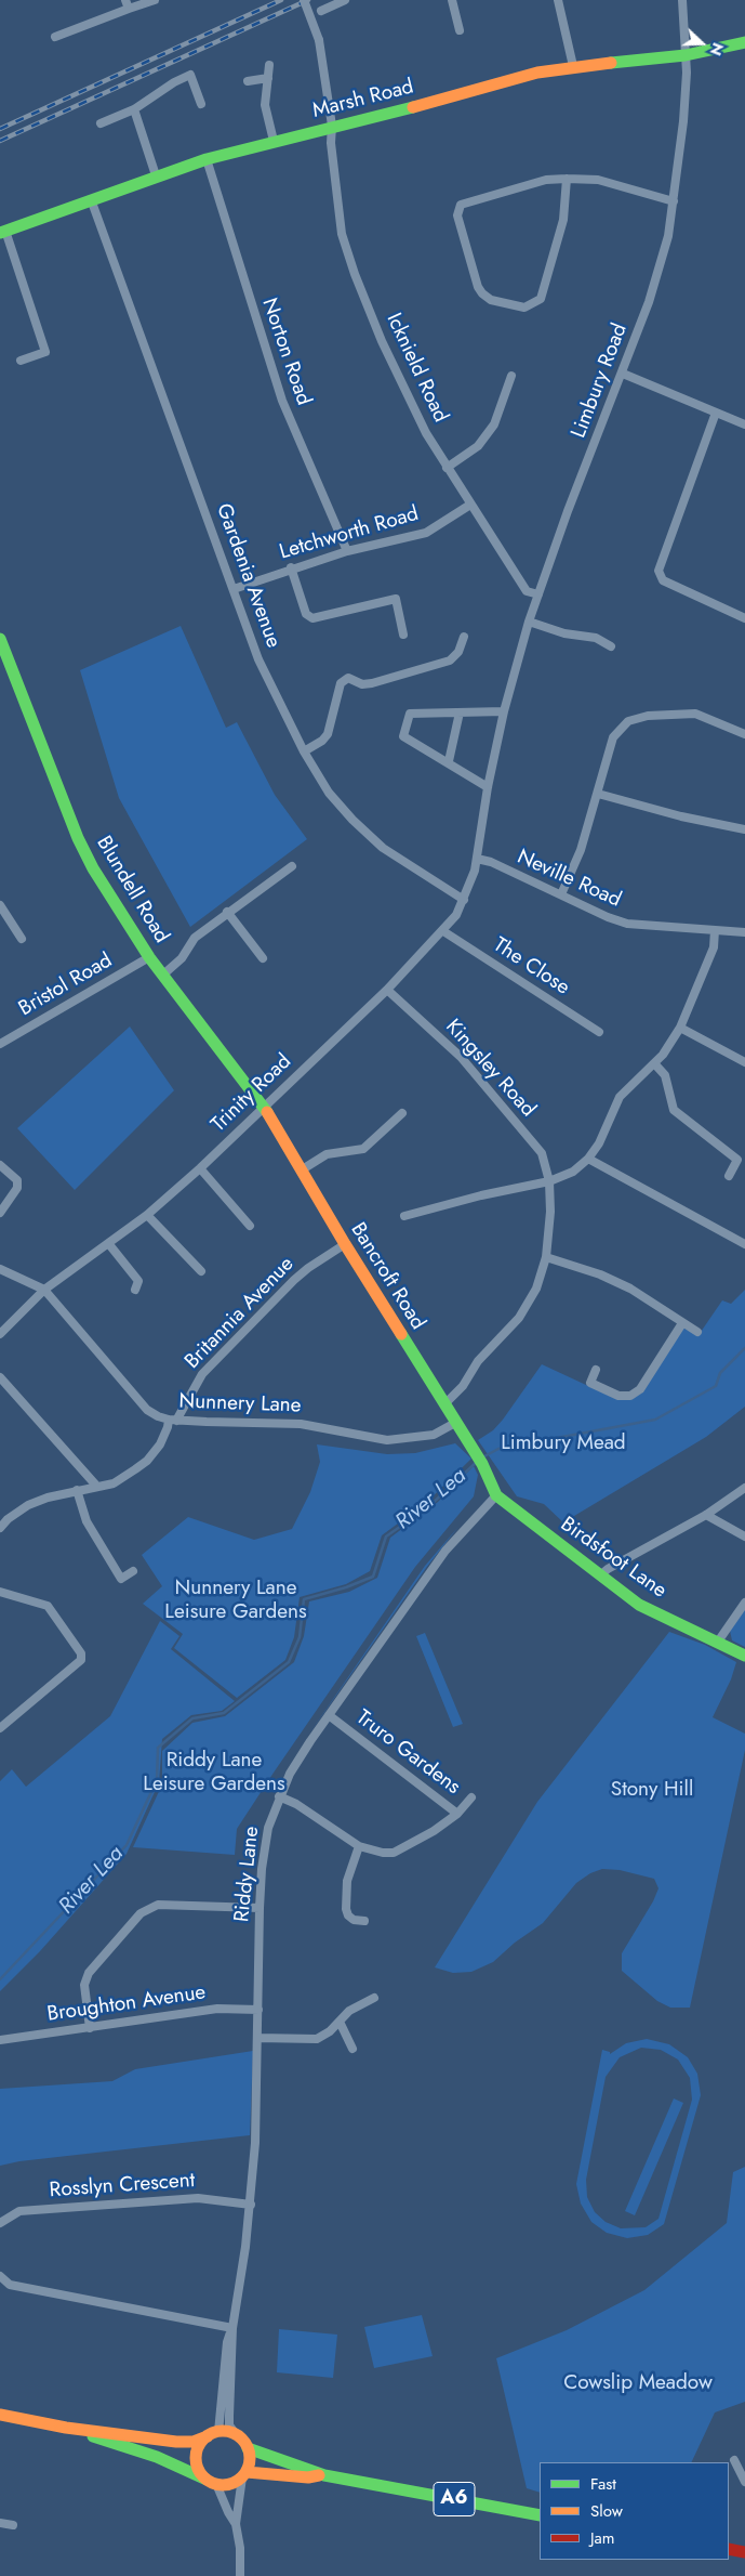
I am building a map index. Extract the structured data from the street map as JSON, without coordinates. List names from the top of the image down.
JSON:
{
  "streets": {
    "main road": [
      "Marsh Road",
      "Blundell Road",
      "Bancroft Road",
      "Birdsfoot Lane",
      "A6"
    ],
    "street": [
      "Norton Road",
      "Icknield Road",
      "Limbury Road",
      "Letchworth Road",
      "Gardenia Avenue",
      "Neville Road",
      "The Close",
      "Bristol Road",
      "Kingsley Road",
      "Trinity Road",
      "Britannia Avenue",
      "Nunnery Lane",
      "Truro Gardens",
      "Riddy Lane",
      "Broughton Avenue",
      "Rosslyn Crescent"
    ]
  },
  "crossings": [
    ["Marsh Road", "Norton Road"],
    ["Marsh Road", "Icknield Road"],
    ["Marsh Road", "Limbury Road"],
    ["Marsh Road", "Gardenia Avenue"],
    ["Norton Road", "Letchworth Road"],
    ["Icknield Road", "Limbury Road"],
    ["Icknield Road", "Letchworth Road"],
    ["Limbury Road", "Gardenia Avenue"],
    ["Limbury Road", "Neville Road"],
    ["Limbury Road", "Trinity Road"],
    ["Letchworth Road", "Gardenia Avenue"],
    ["Gardenia Avenue", "Trinity Road"],
    ["Blundell Road", "Bristol Road"],
    ["Blundell Road", "Trinity Road"],
    ["Blundell Road", "Bancroft Road"],
    ["The Close", "Trinity Road"],
    ["Kingsley Road", "Trinity Road"],
    ["Kingsley Road", "Bancroft Road"],
    ["Trinity Road", "Bancroft Road"],
    ["Trinity Road", "Nunnery Lane"],
    ["Bancroft Road", "Britannia Avenue"],
    ["Bancroft Road", "Nunnery Lane"],
    ["Bancroft Road", "Birdsfoot Lane"],
    ["Britannia Avenue", "Nunnery Lane"],
    ["Birdsfoot Lane", "Riddy Lane"],
    ["Truro Gardens", "Riddy Lane"],
    ["Riddy Lane", "Broughton Avenue"],
    ["Riddy Lane", "Rosslyn Crescent"],
    ["Riddy Lane", "A6"]
  ],
  "water": ["River Lea"],
  "parks": [
    "Limbury Mead",
    "Nunnery Lane Leisure Gardens",
    "Riddy Lane Leisure Gardens",
    "Stony Hill",
    "Cowslip Meadow"
  ],
  "legend": ["Fast", "Slow", "Jam"],
  "north": "right"
}
